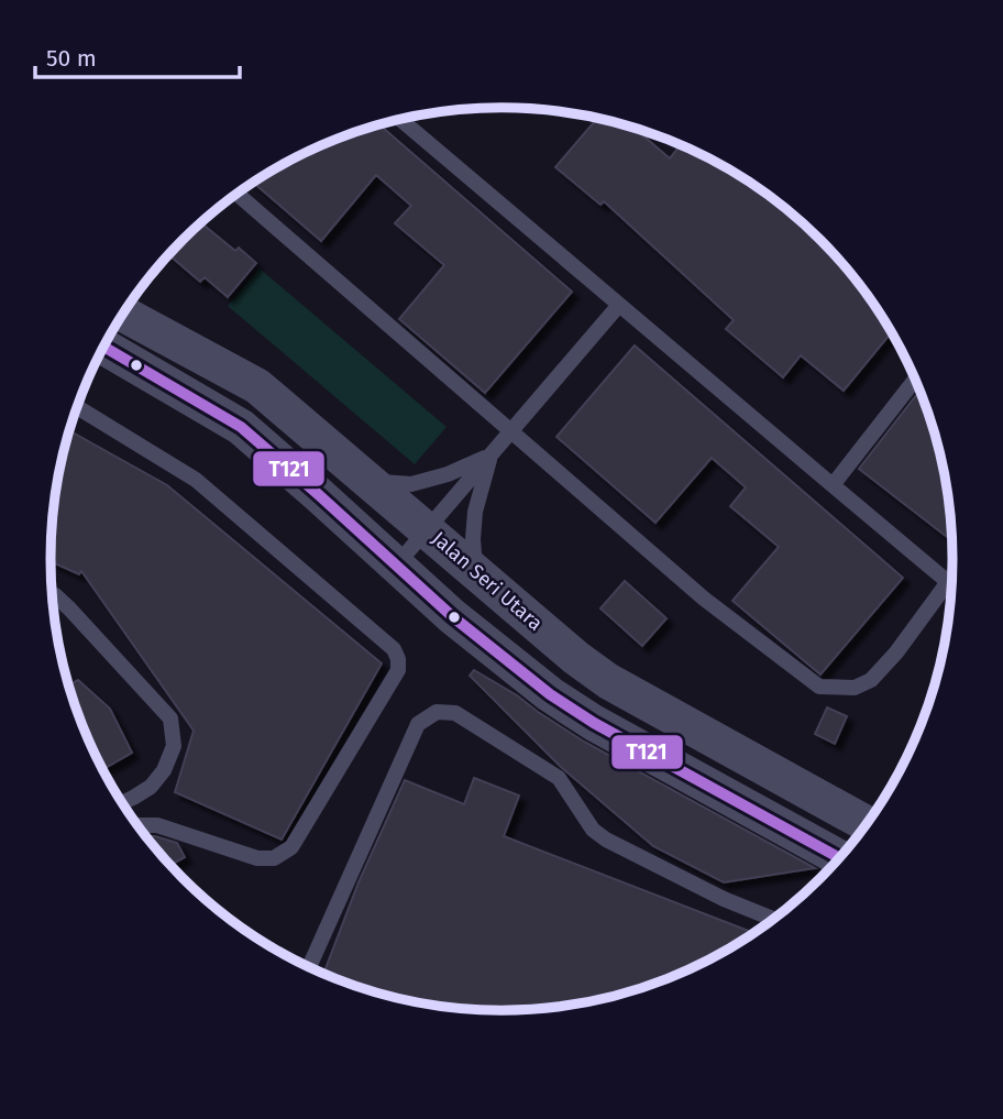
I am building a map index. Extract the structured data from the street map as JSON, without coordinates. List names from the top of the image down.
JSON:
{
  "streets": {
    "street": ["Jalan Seri Utara"]
  },
  "lines": ["transit line T121"],
  "scale_bar": "50 m"
}
